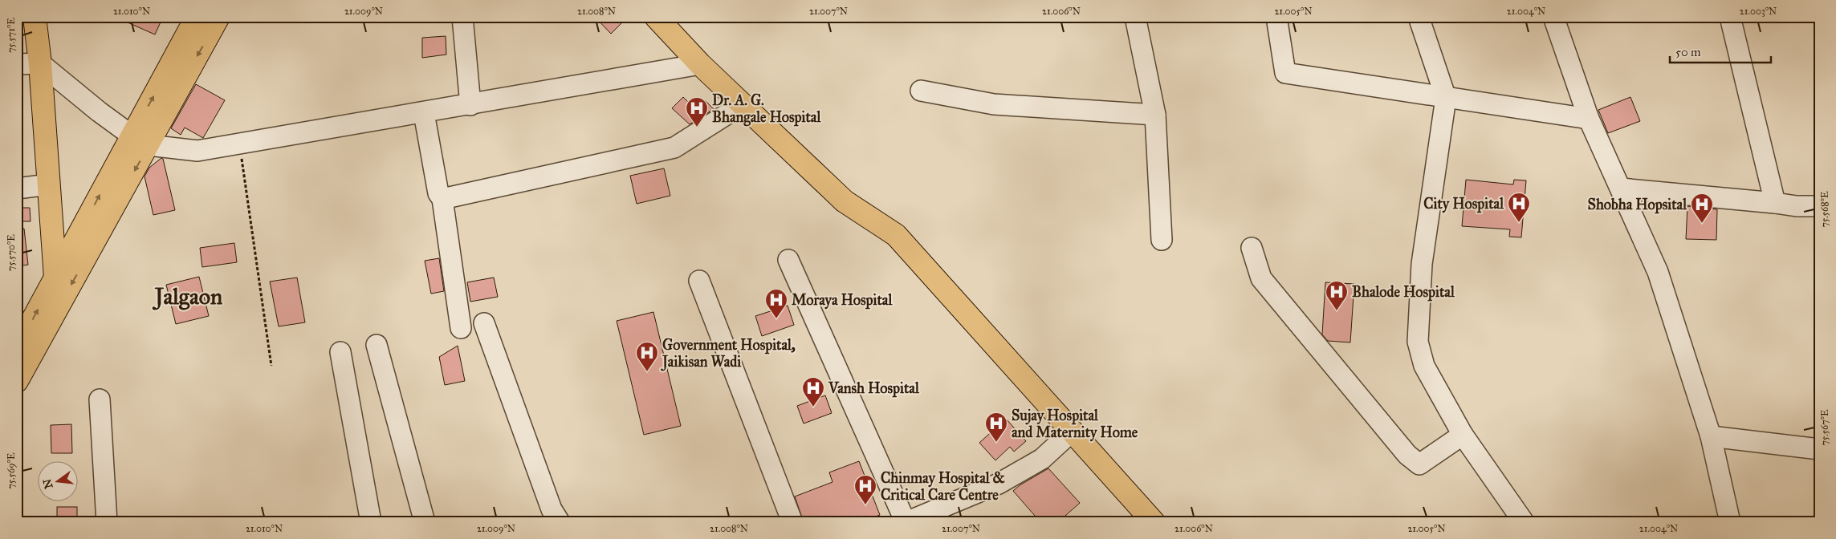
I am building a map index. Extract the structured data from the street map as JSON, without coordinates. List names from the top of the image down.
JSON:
{
  "districts": ["Jalgaon"],
  "places": {
    "hospital": [
      "Dr. A. G. Bhangale Hospital",
      "City Hospital",
      "Shobha Hopsital",
      "Bhalode Hospital",
      "Moraya Hospital",
      "Government Hospital, Jaikisan Wadi",
      "Vansh Hospital",
      "Sujay Hospital and Maternity Home",
      "Chinmay Hospital & Critical Care Centre"
    ]
  },
  "scale_bar": "50 m",
  "north": "left",
  "coordinates": [
    "21.010°N",
    "21.009°N",
    "21.008°N",
    "21.007°N",
    "21.006°N",
    "21.005°N",
    "21.004°N",
    "21.003°N",
    "75.571°E",
    "75.568°E",
    "75.570°E",
    "75.567°E",
    "75.569°E"
  ]
}
